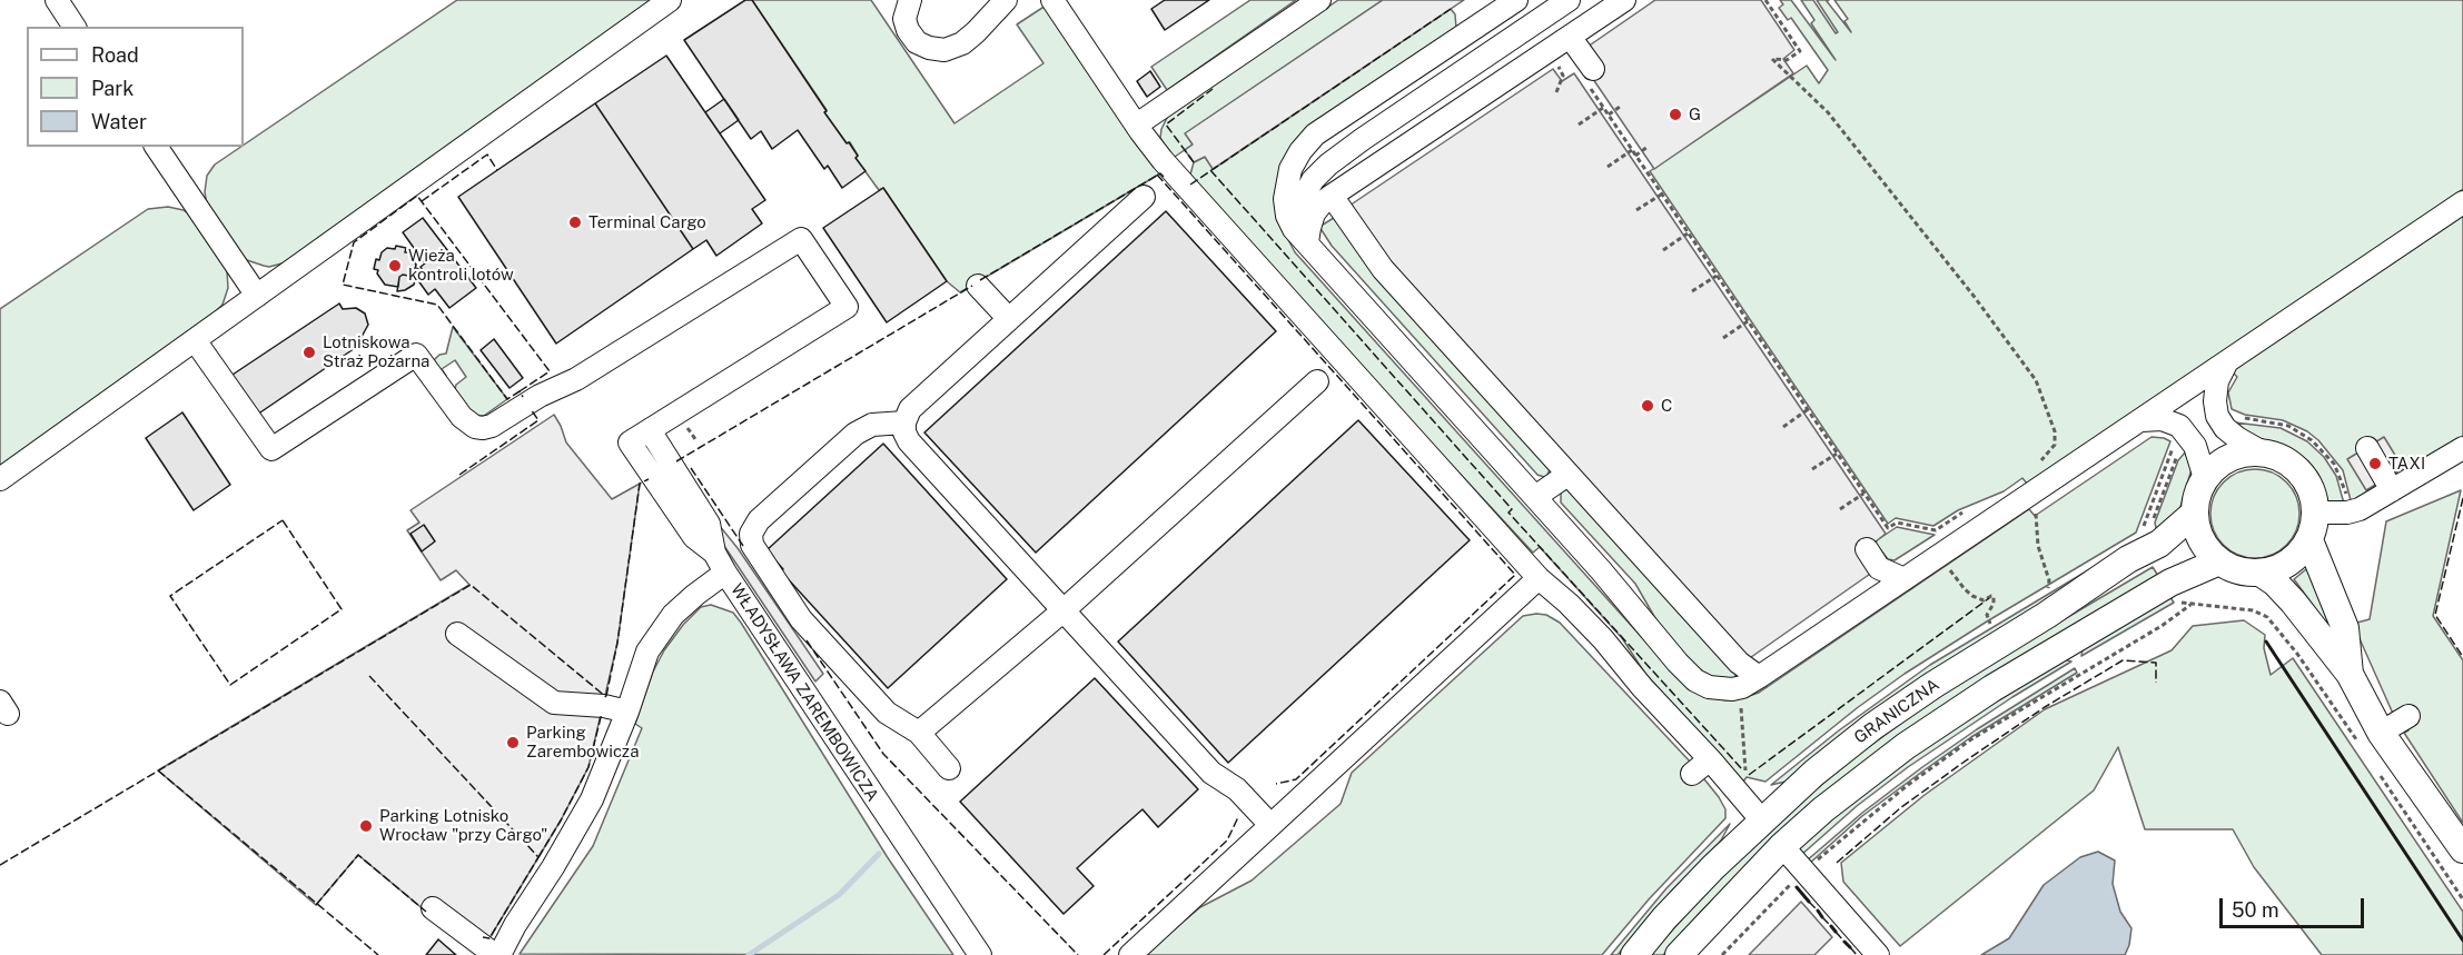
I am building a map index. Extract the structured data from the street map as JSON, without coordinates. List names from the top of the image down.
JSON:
{
  "streets": {
    "main road": ["GRANICZNA"],
    "street": ["WŁADYSŁAWA ZAREMBOWICZA"]
  },
  "places": [
    "G",
    "Terminal Cargo",
    "Wieża kontroli lotów",
    "Lotniskowa Straż Pożarna",
    "C",
    "TAXI",
    "Parking Zarembowicza",
    "Parking Lotnisko Wrocław \"przy Cargo\""
  ],
  "legend": ["Road", "Park", "Water"],
  "scale_bar": "50 m"
}
